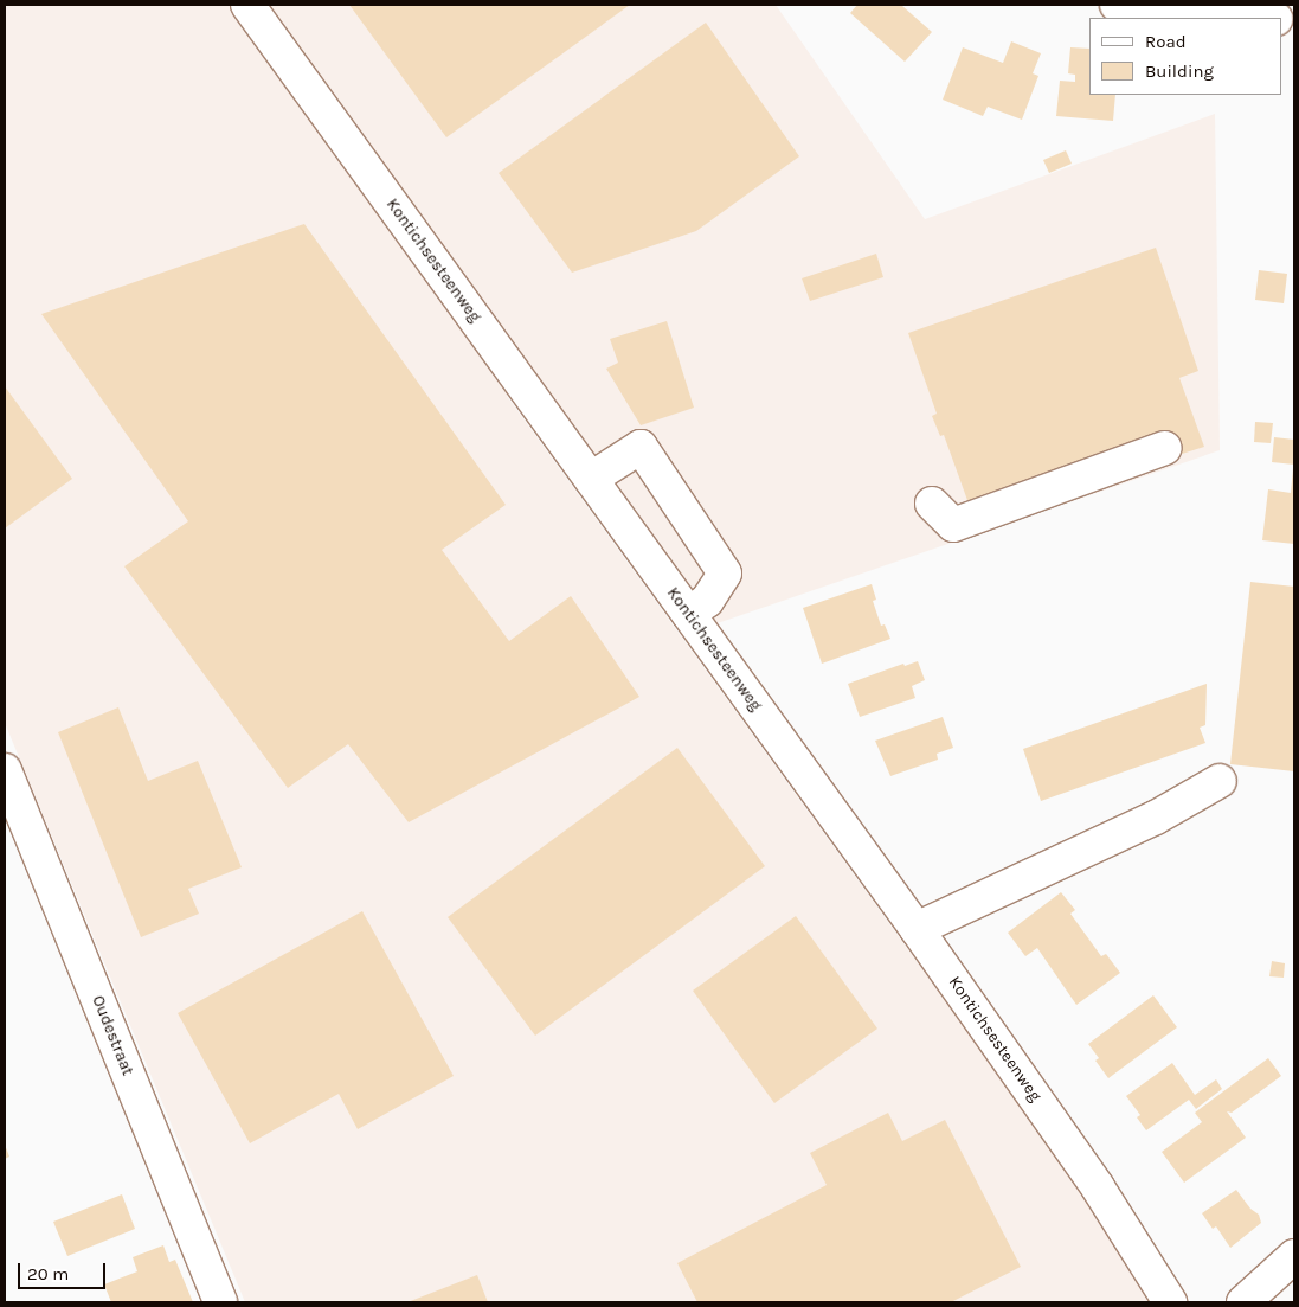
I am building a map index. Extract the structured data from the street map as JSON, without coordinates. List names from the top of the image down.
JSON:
{
  "streets": {
    "street": ["Kontichsesteenweg", "Oudestraat"]
  },
  "legend": ["Road", "Building"],
  "scale_bar": "20 m"
}
